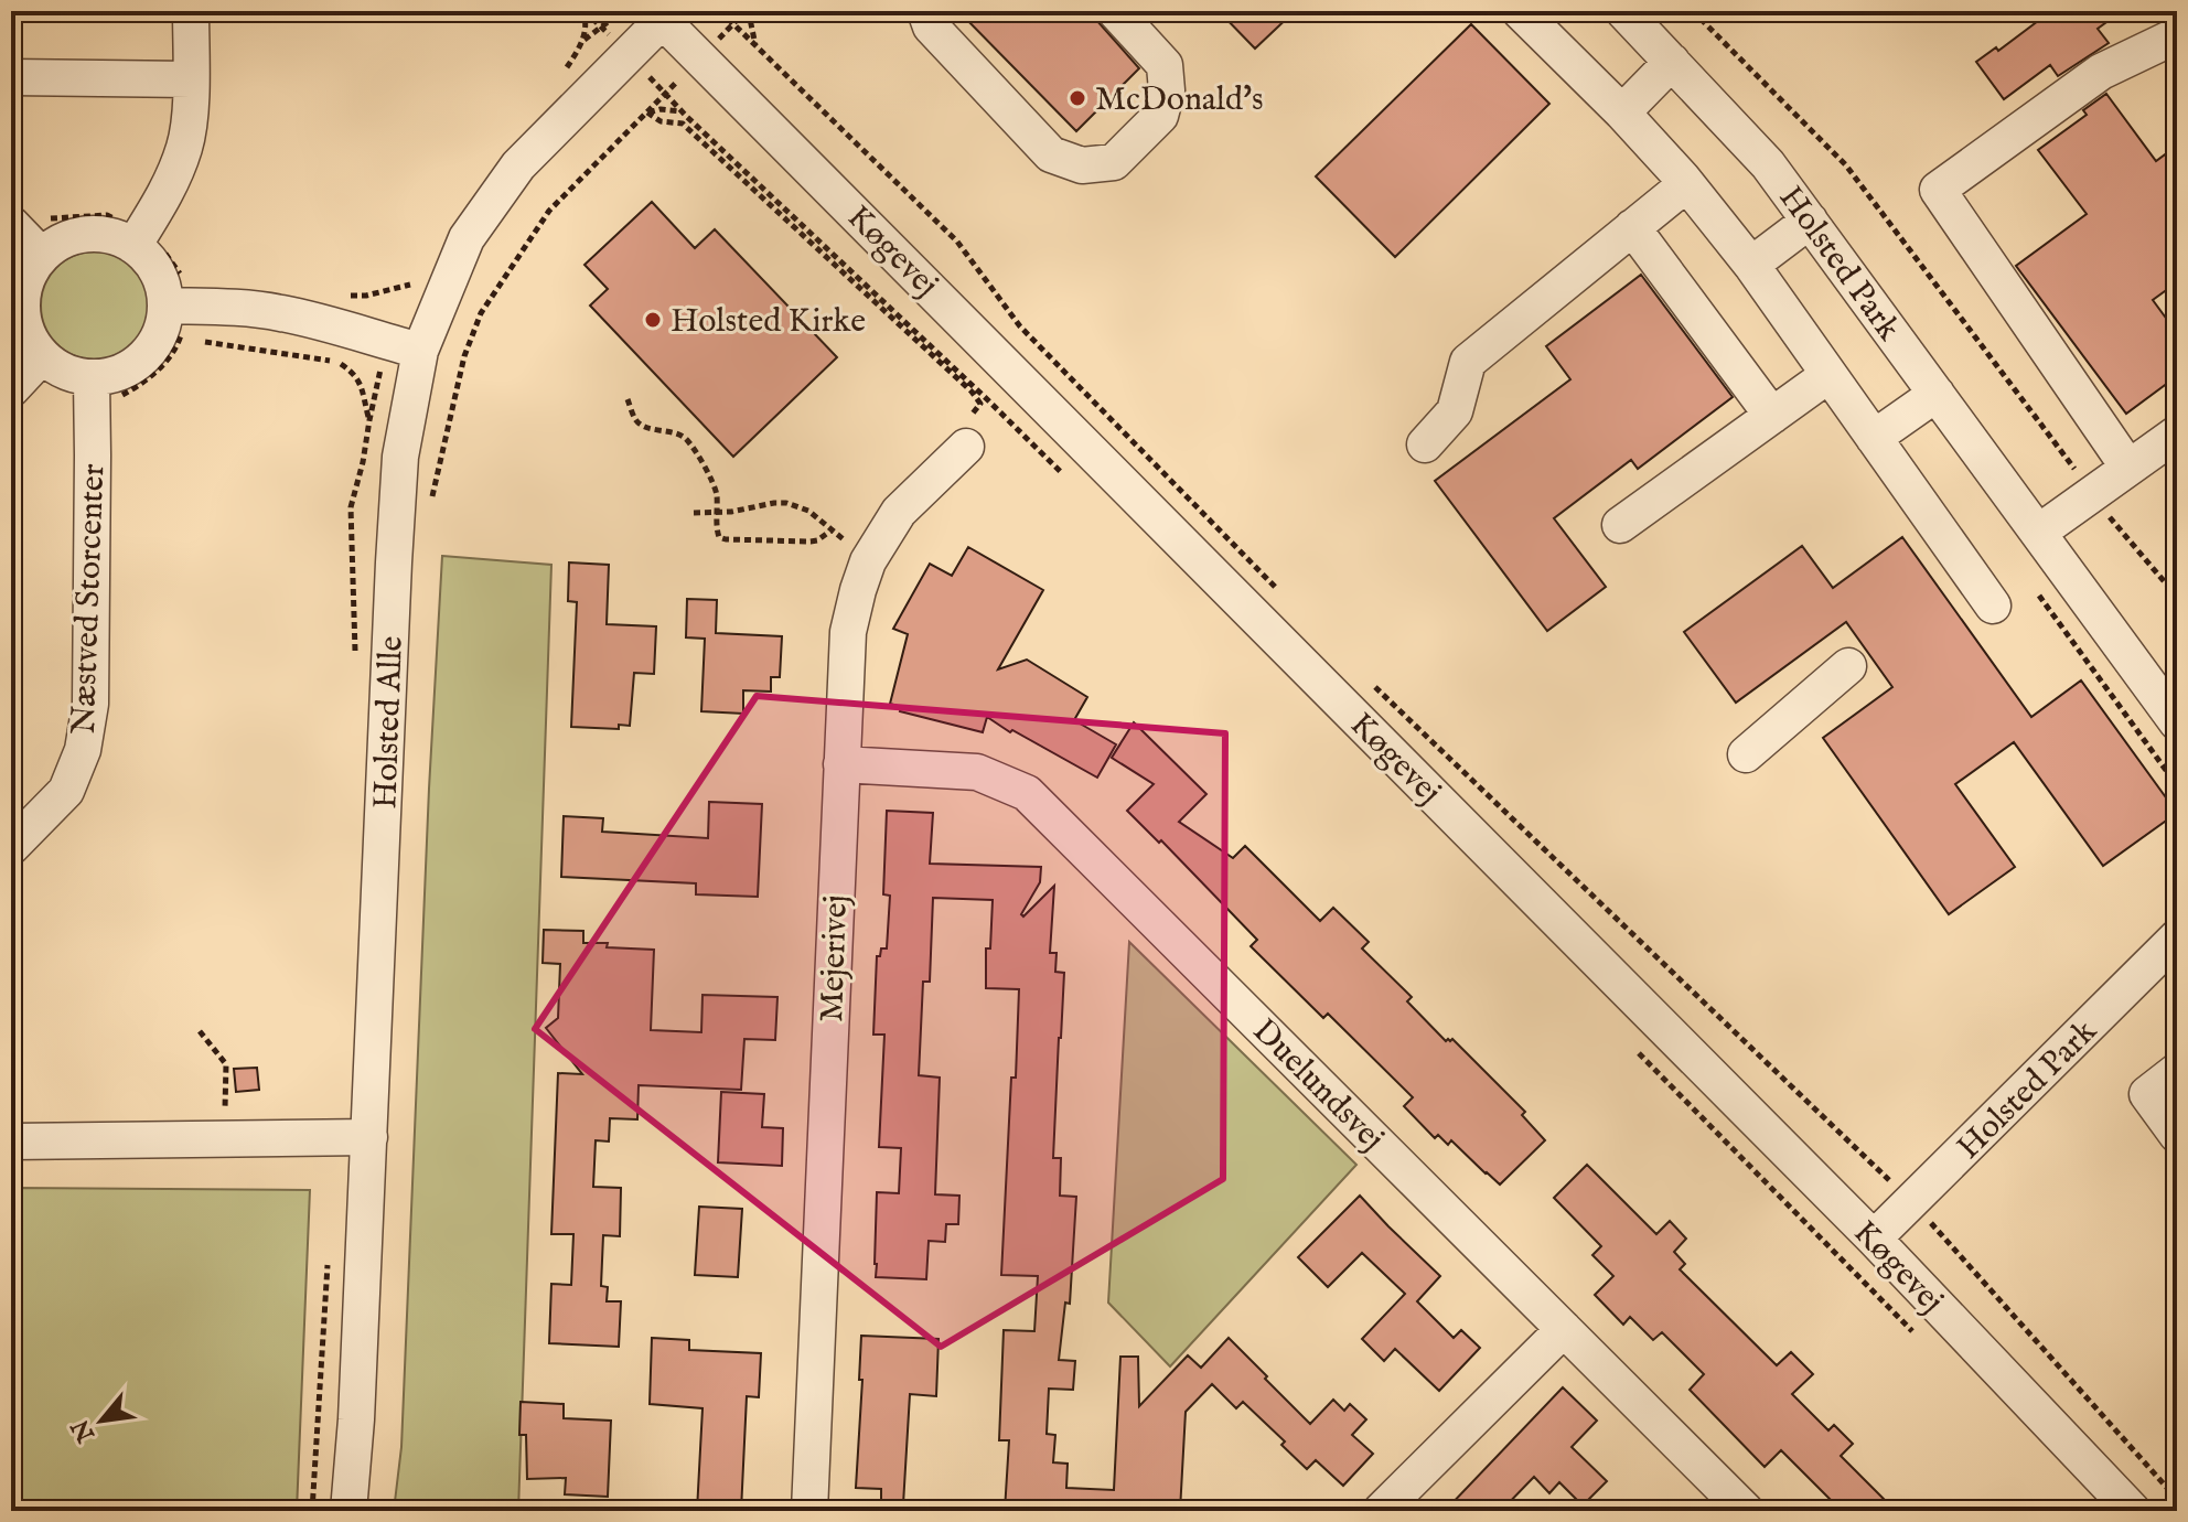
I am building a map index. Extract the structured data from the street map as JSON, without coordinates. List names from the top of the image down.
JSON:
{
  "streets": {
    "street": [
      "Køgevej",
      "Holsted Park",
      "Næstved Storcenter",
      "Holsted Alle",
      "Mejerivej",
      "Duelundsvej"
    ]
  },
  "crossings": [
    ["Køgevej", "Holsted Park"],
    ["Køgevej", "Holsted Alle"],
    ["Mejerivej", "Duelundsvej"]
  ],
  "places": ["McDonald's", "Holsted Kirke"],
  "north": "bottom left"
}
